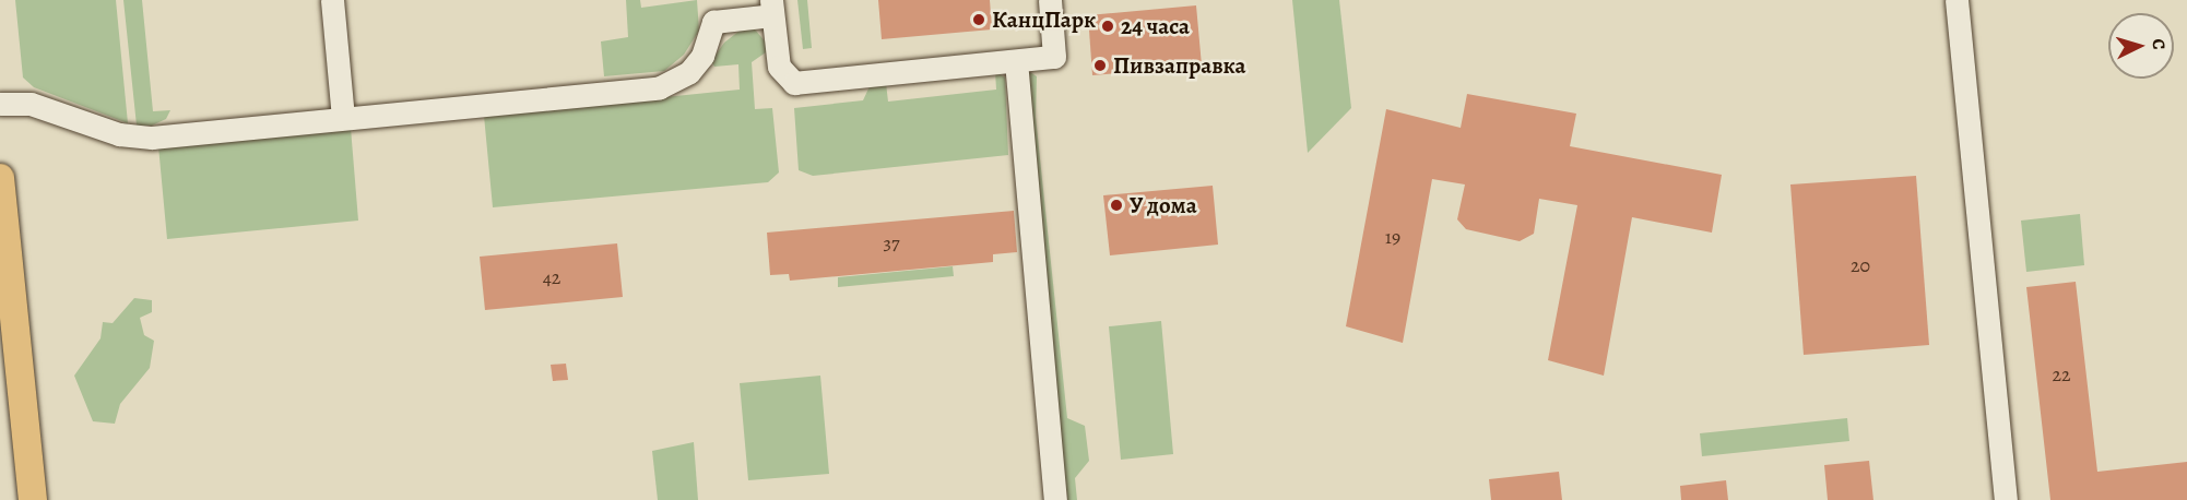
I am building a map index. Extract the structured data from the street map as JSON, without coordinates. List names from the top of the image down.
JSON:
{
  "places": [
    "КанцПарк",
    "24 часа",
    "Пивзаправка",
    "У дома"
  ],
  "house_numbers": [
    "19",
    "37",
    "20",
    "42",
    "22"
  ],
  "north": "right"
}
